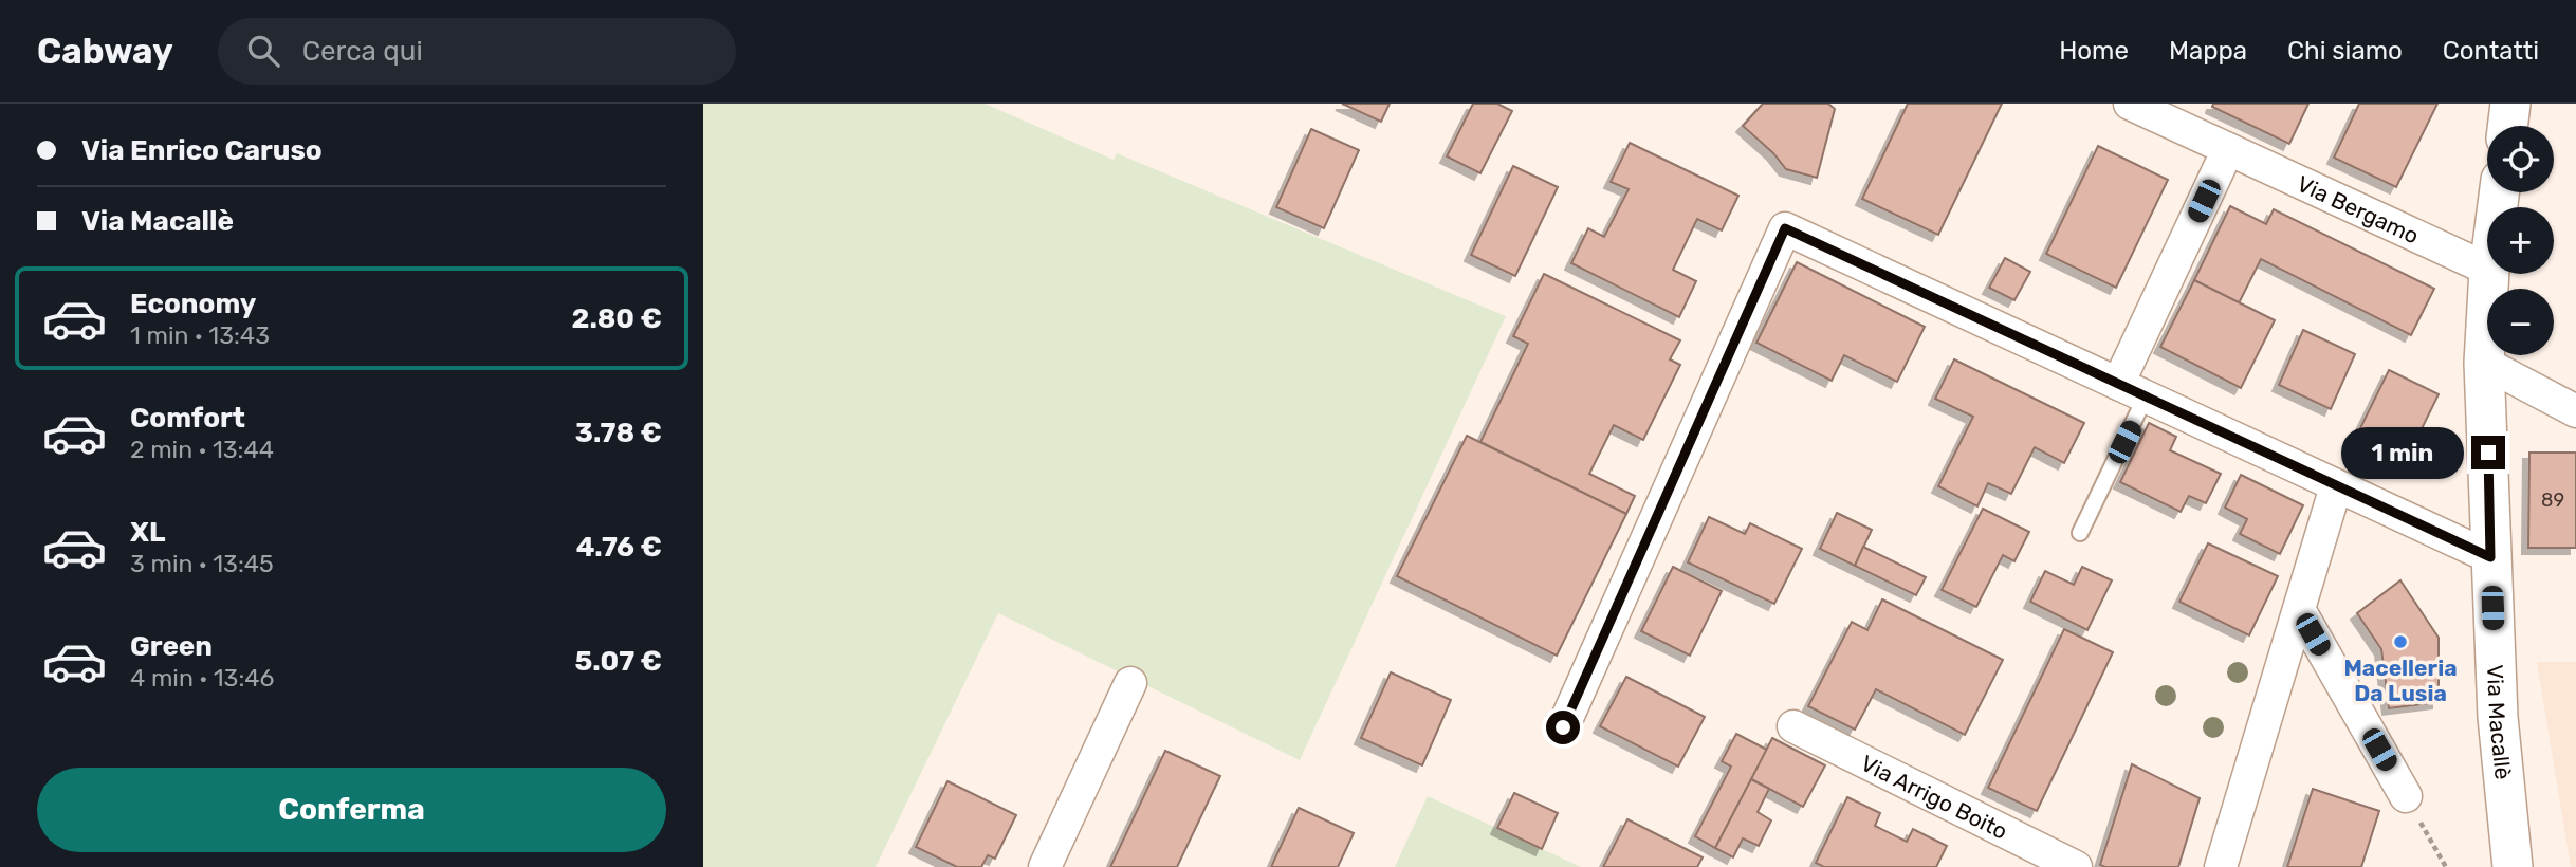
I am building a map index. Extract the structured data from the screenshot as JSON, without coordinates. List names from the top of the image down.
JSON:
{
  "streets": {
    "street": ["Via Bergamo", "Via Macallè", "Via Arrigo Boito"]
  },
  "places": ["Macelleria Da Lusia"],
  "house_numbers": ["89"],
  "page": {
    "header": "Cabway",
    "search": "Cerca qui",
    "nav": [
      "Home",
      "Mappa",
      "Chi siamo",
      "Contatti"
    ],
    "banner": ["Via Enrico Caruso", "Via Macallè"],
    "map_buttons": ["+", "−"],
    "list": [
      {
        "name": "Economy",
        "note": "1 min · 13:43",
        "value": "2.80 €"
      },
      {
        "name": "Comfort",
        "note": "2 min · 13:44",
        "value": "3.78 €"
      },
      {
        "name": "XL",
        "note": "3 min · 13:45",
        "value": "4.76 €"
      },
      {
        "name": "Green",
        "note": "4 min · 13:46",
        "value": "5.07 €"
      }
    ],
    "bubble": "1 min",
    "buttons": "Conferma"
  }
}
